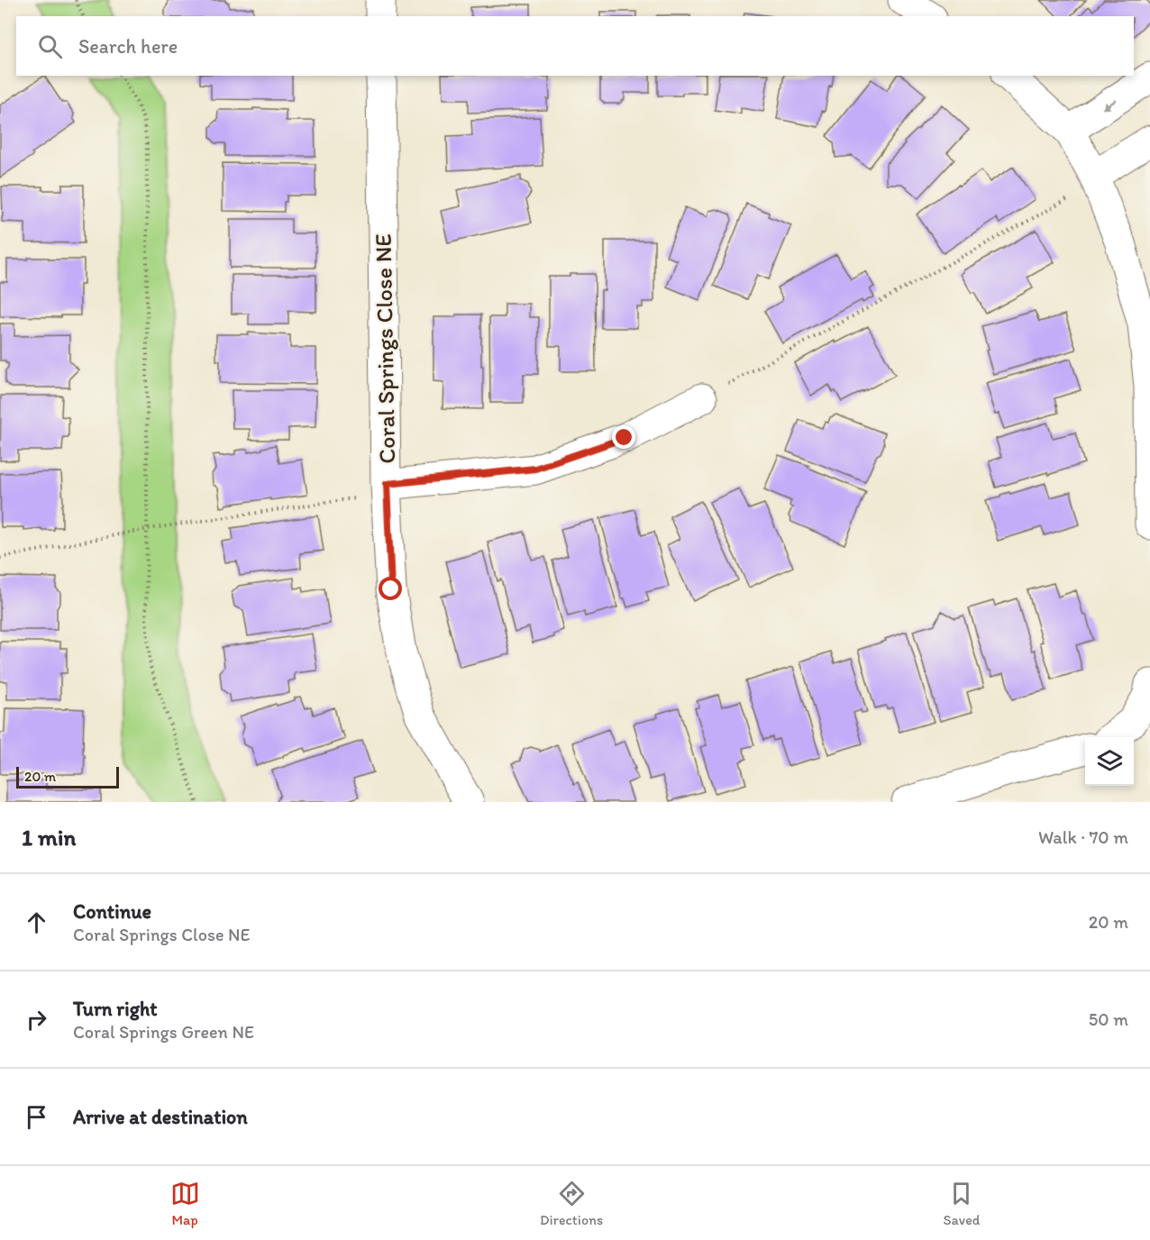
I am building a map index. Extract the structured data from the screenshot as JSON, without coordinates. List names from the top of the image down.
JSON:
{
  "streets": {
    "street": ["Coral Springs Close NE"]
  },
  "scale_bar": "20 m",
  "page": {
    "search": "Search here",
    "scale": "20 m",
    "heading": ["1 min", "Walk · 70 m"],
    "list": [
      ["Continue", "Coral Springs Close NE", "20 m"],
      ["Turn right", "Coral Springs Green NE", "50 m"],
      "Arrive at destination"
    ],
    "nav": ["Map", "Directions", "Saved"]
  }
}
